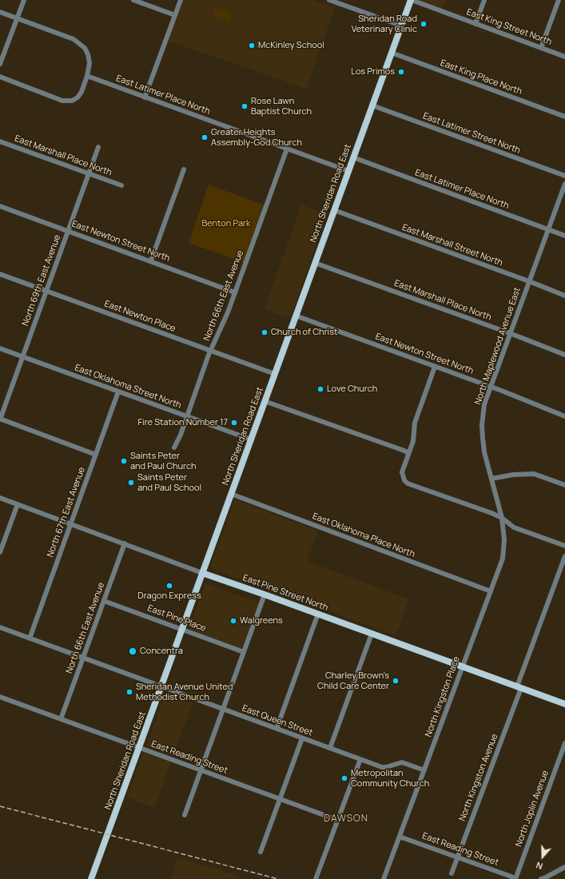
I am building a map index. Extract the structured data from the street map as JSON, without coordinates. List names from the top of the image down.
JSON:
{
  "streets": {
    "main road": ["North Sheridan Road East", "East Pine Street North"],
    "street": [
      "East King Street North",
      "East King Place North",
      "East Latimer Place North",
      "East Latimer Street North",
      "East Marshall Place North",
      "East Newton Street North",
      "East Marshall Street North",
      "North 69th East Avenue",
      "North 66th East Avenue",
      "East Newton Place",
      "North Maplewood Avenue East",
      "East Oklahoma Street North",
      "North 67th East Avenue",
      "East Oklahoma Place North",
      "East Pine Place",
      "North Kingston Place",
      "East Queen Street",
      "East Reading Street",
      "North Kingston Avenue",
      "North Joplin Avenue"
    ]
  },
  "crossings": [
    ["East King Street North", "North Sheridan Road East"],
    ["East King Place North", "North Sheridan Road East"],
    ["East Latimer Place North", "North Sheridan Road East"],
    ["East Latimer Place North", "North 66th East Avenue"],
    ["East Latimer Place North", "North Maplewood Avenue East"],
    ["East Latimer Street North", "North Sheridan Road East"],
    ["East Marshall Place North", "North Sheridan Road East"],
    ["East Marshall Place North", "North 69th East Avenue"],
    ["East Marshall Place North", "North Maplewood Avenue East"],
    ["North Sheridan Road East", "East Newton Street North"],
    ["North Sheridan Road East", "East Marshall Street North"],
    ["North Sheridan Road East", "East Newton Place"],
    ["North Sheridan Road East", "East Oklahoma Street North"],
    ["North Sheridan Road East", "East Oklahoma Place North"],
    ["North Sheridan Road East", "East Pine Street North"],
    ["North Sheridan Road East", "East Pine Place"],
    ["North Sheridan Road East", "East Queen Street"],
    ["North Sheridan Road East", "East Reading Street"],
    ["East Newton Street North", "North 69th East Avenue"],
    ["East Newton Street North", "North 66th East Avenue"],
    ["East Newton Street North", "North Maplewood Avenue East"],
    ["East Marshall Street North", "North Maplewood Avenue East"],
    ["North 69th East Avenue", "East Newton Place"],
    ["North 69th East Avenue", "East Oklahoma Street North"],
    ["North 66th East Avenue", "East Newton Place"],
    ["North 66th East Avenue", "East Oklahoma Street North"],
    ["North 66th East Avenue", "East Pine Street North"],
    ["North 66th East Avenue", "East Pine Place"],
    ["North 66th East Avenue", "East Queen Street"],
    ["North 66th East Avenue", "East Reading Street"],
    ["North Maplewood Avenue East", "North Kingston Place"],
    ["East Oklahoma Street North", "North 67th East Avenue"],
    ["North 67th East Avenue", "East Pine Street North"],
    ["North 67th East Avenue", "East Queen Street"],
    ["East Oklahoma Place North", "North Kingston Place"],
    ["East Pine Street North", "North Kingston Place"],
    ["East Pine Street North", "North Kingston Avenue"],
    ["North Kingston Place", "East Queen Street"],
    ["North Kingston Place", "East Reading Street"],
    ["East Reading Street", "North Kingston Avenue"],
    ["East Reading Street", "North Joplin Avenue"]
  ],
  "districts": ["DAWSON"],
  "parks": ["Benton Park"],
  "places": [
    "Sheridan Road Veterinary Clinic",
    "McKinley School",
    "Los Primos",
    "Rose Lawn Baptist Church",
    "Greater Heights Assembly-God Church",
    "Church of Christ",
    "Love Church",
    "Fire Station Number 17",
    "Saints Peter and Paul Church",
    "Saints Peter and Paul School",
    "Dragon Express",
    "Walgreens",
    "Concentra",
    "Charley Brown's Child Care Center",
    "Sheridan Avenue United Methodist Church",
    "Metropolitan Community Church"
  ],
  "north": "bottom"
}
